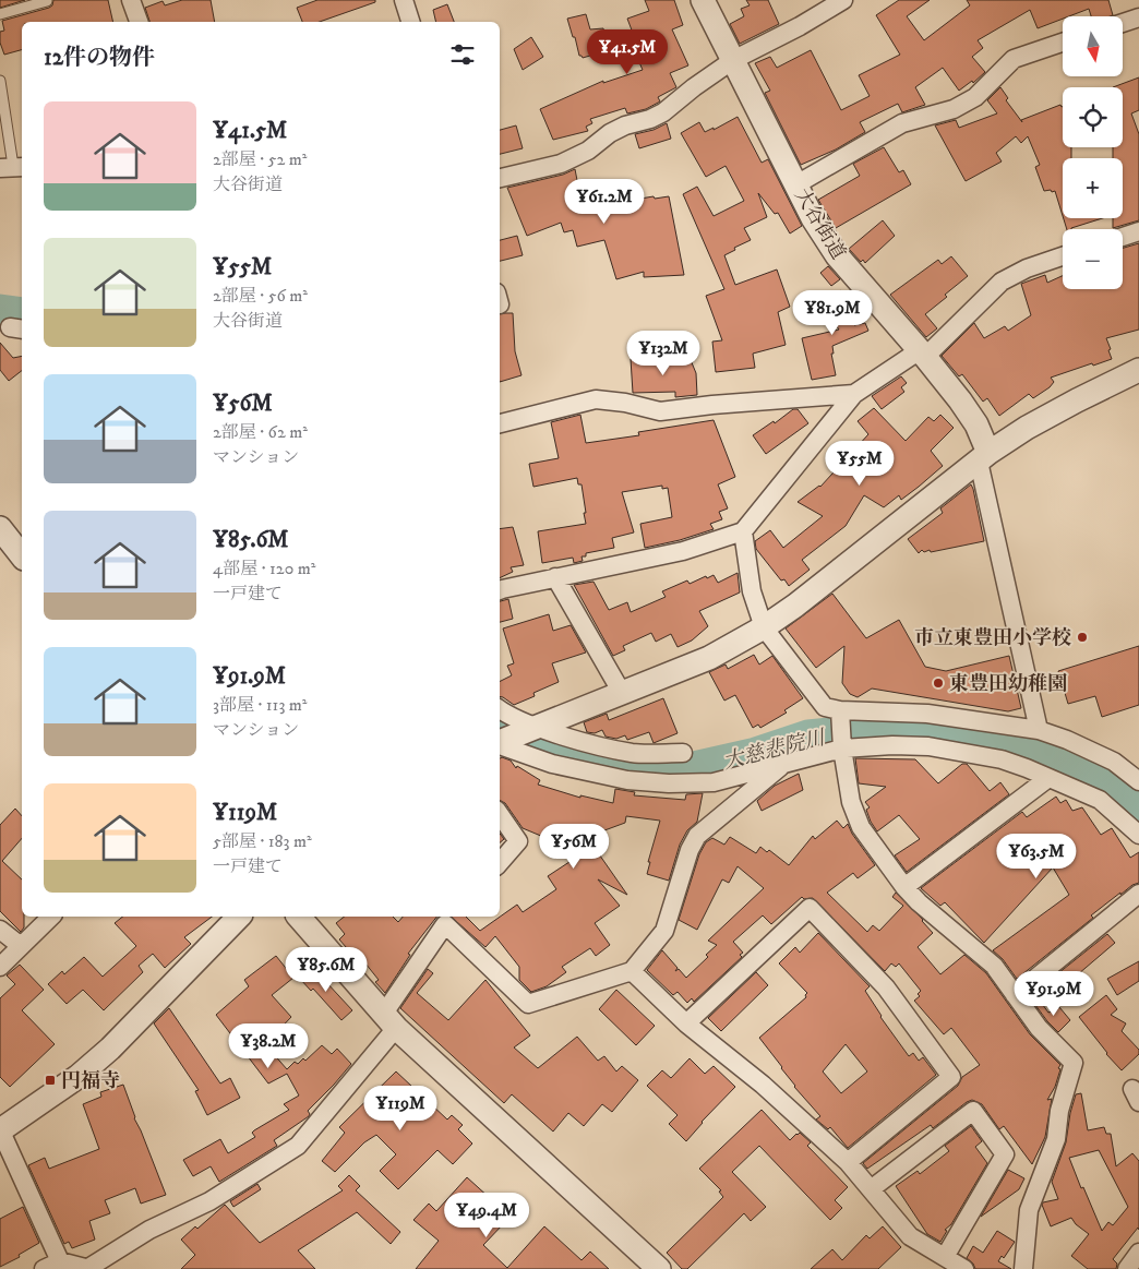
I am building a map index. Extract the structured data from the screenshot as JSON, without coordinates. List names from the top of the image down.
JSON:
{
  "streets": {
    "street": ["大谷街道"]
  },
  "water": ["大慈悲院川"],
  "places": {
    "other": ["市立東豊田小学校", "東豊田幼稚園"],
    "transit": ["円福寺"]
  },
  "north": "bottom",
  "page": {
    "map_buttons": ["+", "−"],
    "heading": "12件の物件",
    "price": [
      "¥41.5M",
      "¥61.2M",
      "¥81.9M",
      "¥132M",
      "¥55M",
      "¥56M",
      "¥63.5M",
      "¥85.6M",
      "¥91.9M",
      "¥38.2M",
      "¥119M",
      "¥49.4M"
    ],
    "list": [
      {
        "name": "¥41.5M",
        "note": "2部屋 · 52 m² · 大谷街道"
      },
      {
        "name": "¥55M",
        "note": "2部屋 · 56 m² · 大谷街道"
      },
      {
        "name": "¥56M",
        "note": "2部屋 · 62 m² · マンション"
      },
      {
        "name": "¥85.6M",
        "note": "4部屋 · 120 m² · 一戸建て"
      },
      {
        "name": "¥91.9M",
        "note": "3部屋 · 113 m² · マンション"
      },
      {
        "name": "¥119M",
        "note": "5部屋 · 183 m² · 一戸建て"
      }
    ]
  }
}
